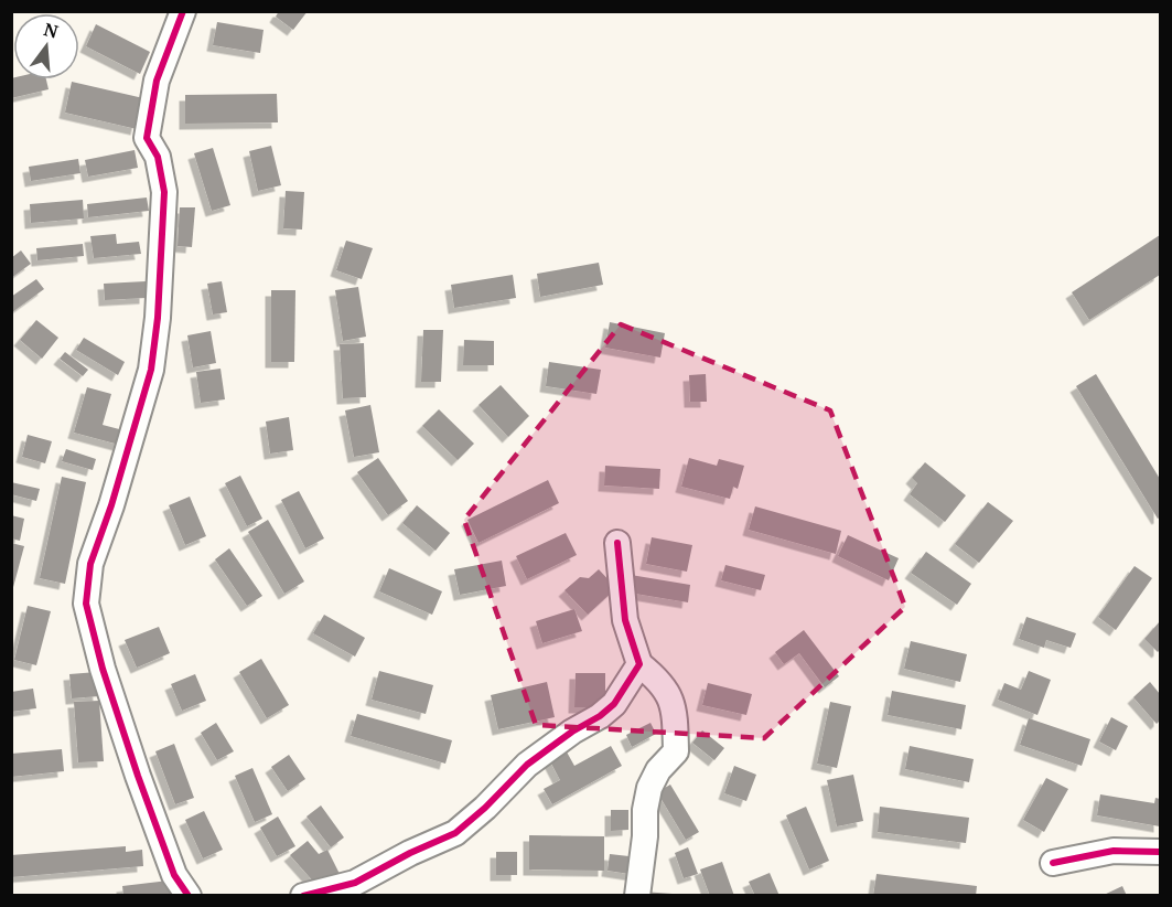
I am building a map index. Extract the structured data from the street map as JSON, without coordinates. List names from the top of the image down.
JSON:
{
  "north": "top"
}
